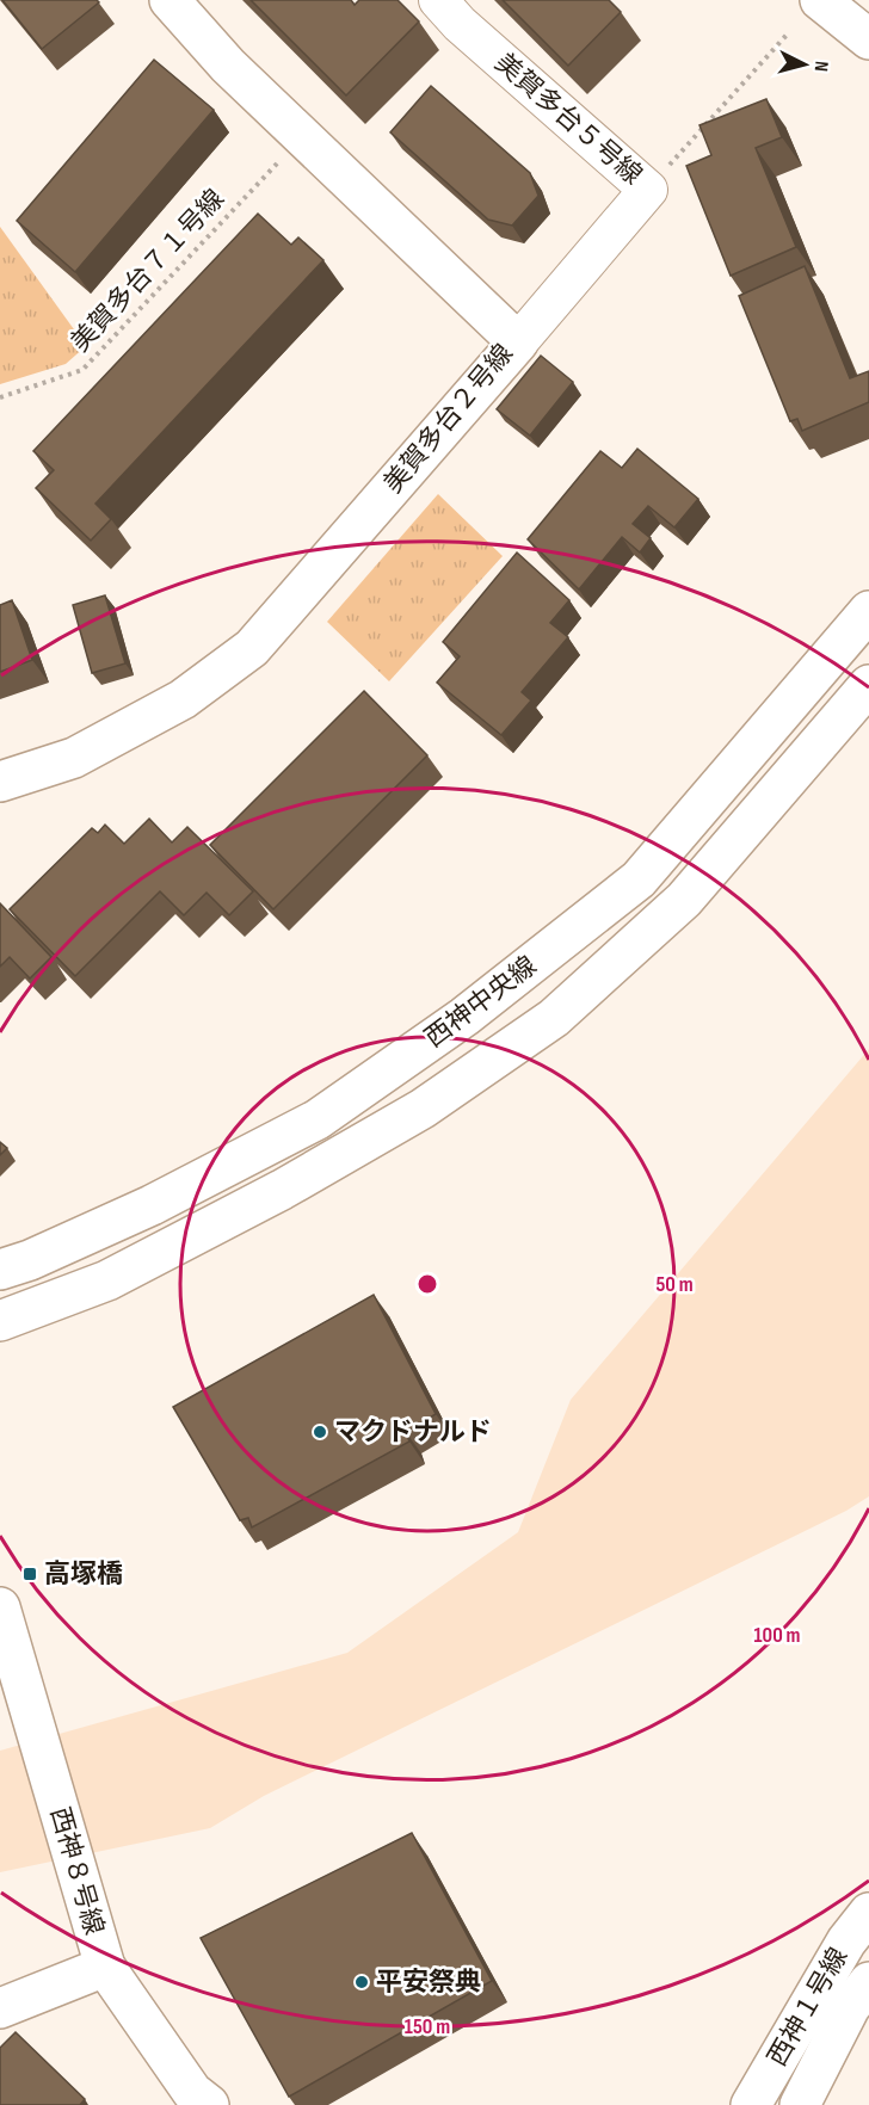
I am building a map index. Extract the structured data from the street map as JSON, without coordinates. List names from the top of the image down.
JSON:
{
  "streets": {
    "street": [
      "美賀多台５号線",
      "美賀多台２号線",
      "西神中央線",
      "西神８号線",
      "西神１号線"
    ],
    "path": ["美賀多台７１号線"]
  },
  "crossings": [
    ["美賀多台５号線", "美賀多台２号線"],
    ["美賀多台７１号線", "美賀多台２号線"]
  ],
  "places": {
    "other": ["マクドナルド", "平安祭典"],
    "transit": ["高塚橋"]
  },
  "north": "right",
  "rings": ["50 m", "100 m", "150 m"]
}
